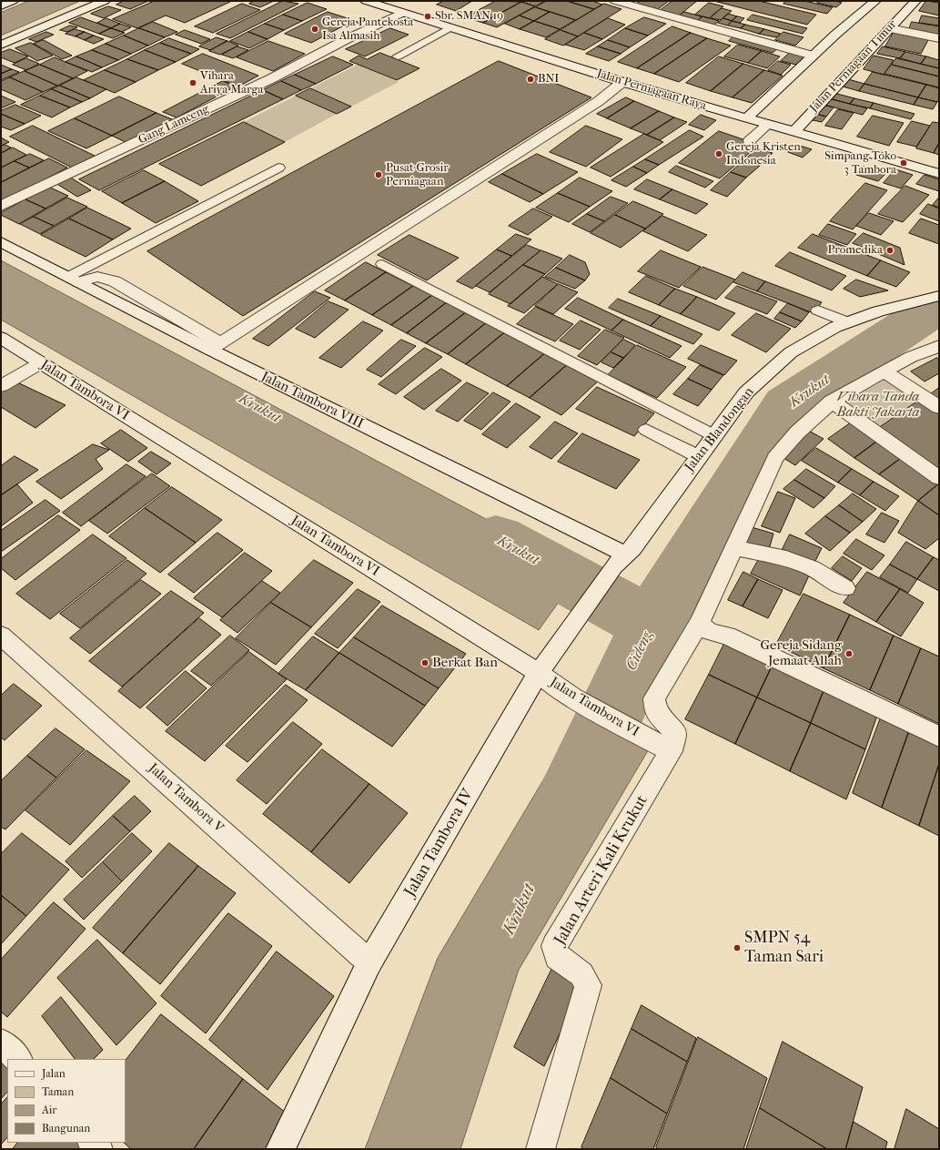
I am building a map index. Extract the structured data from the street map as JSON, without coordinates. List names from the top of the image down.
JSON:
{
  "streets": {
    "street": [
      "Jalan Perniagaan Timur",
      "Jalan Perniagaan Raya",
      "Gang Lamceng",
      "Jalan Tambora VI",
      "Jalan Tambora VIII",
      "Jalan Blandongan",
      "Jalan Tambora V",
      "Jalan Tambora IV",
      "Jalan Arteri Kali Krukut"
    ]
  },
  "crossings": [
    ["Jalan Perniagaan Timur", "Jalan Perniagaan Raya"],
    ["Jalan Perniagaan Raya", "Gang Lamceng"],
    ["Jalan Tambora VI", "Jalan Tambora IV"],
    ["Jalan Tambora VI", "Jalan Arteri Kali Krukut"],
    ["Jalan Tambora VIII", "Jalan Blandongan"],
    ["Jalan Tambora VIII", "Jalan Tambora IV"],
    ["Jalan Blandongan", "Jalan Tambora IV"],
    ["Jalan Tambora V", "Jalan Tambora IV"]
  ],
  "water": ["Krukut", "Cideng"],
  "parks": ["Vihara Tanda Bakti Jakarta"],
  "places": [
    "Sbr. SMAN 19",
    "Gereja Pantekosta Isa Almasih",
    "BNI",
    "Vihara Ariya Marga",
    "Gereja Kristen Indonesia",
    "Simpang Toko 3 Tambora",
    "Pusat Grosir Perniagaan",
    "Promedika",
    "Gereja Sidang Jemaat Allah",
    "Berkat Ban",
    "SMPN 54 Taman Sari"
  ],
  "legend": [
    "Jalan",
    "Taman",
    "Air",
    "Bangunan"
  ]
}
